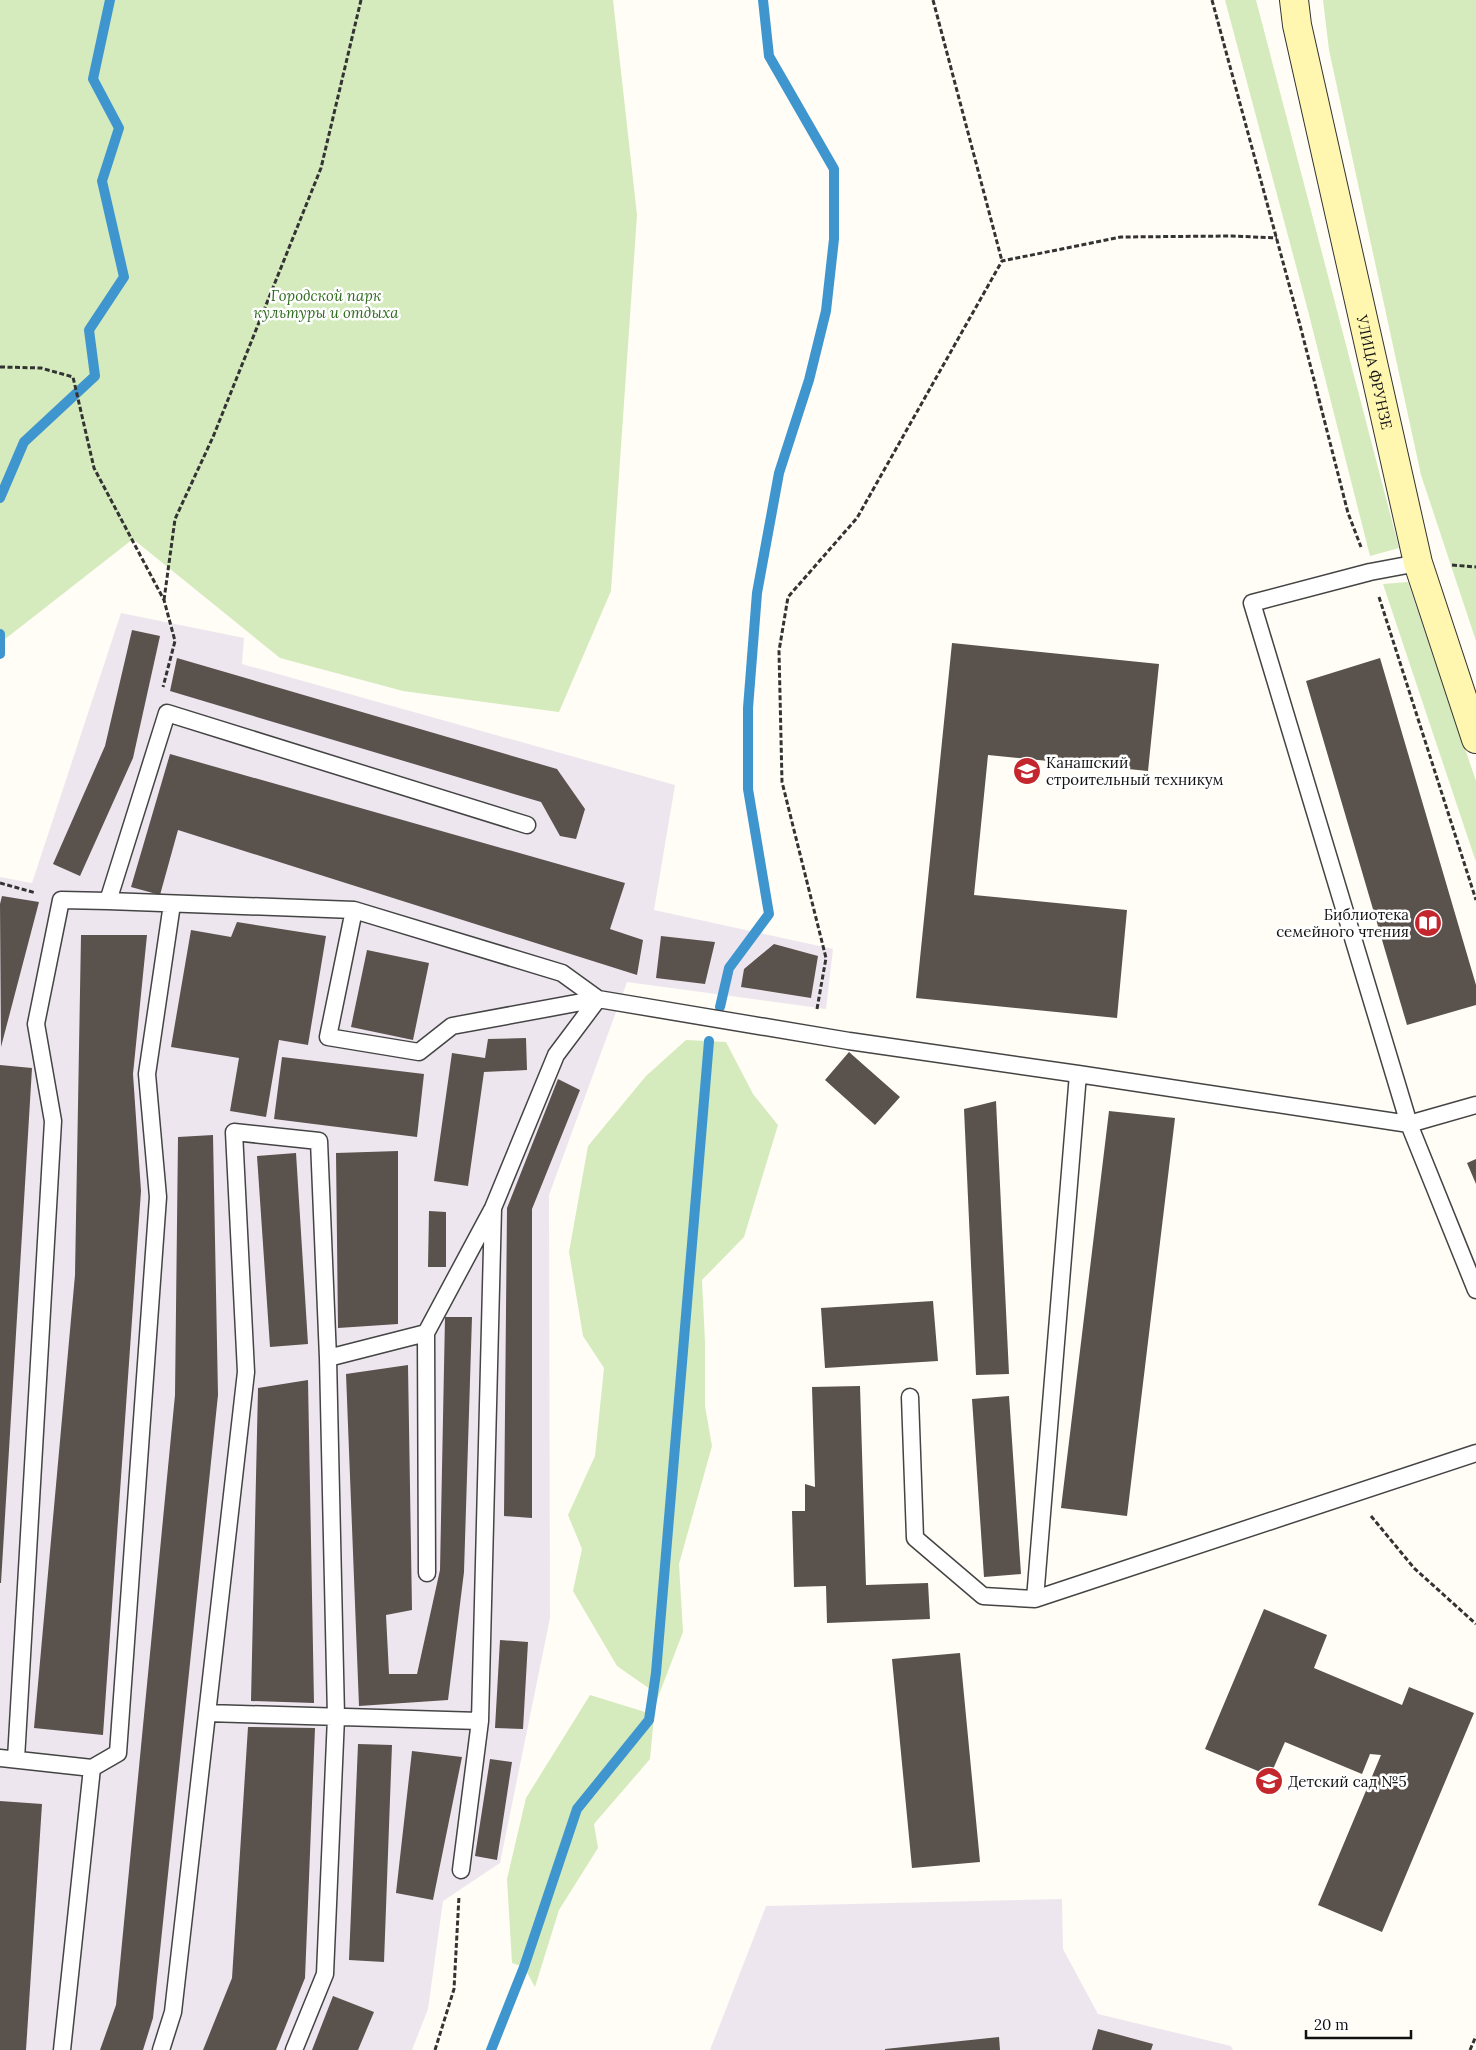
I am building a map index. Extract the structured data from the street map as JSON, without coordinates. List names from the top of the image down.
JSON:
{
  "streets": {
    "main road": ["УЛИЦА ФРУНЗЕ"]
  },
  "parks": ["Городской парк культуры и отдыха"],
  "places": {
    "school or university": ["Канашский строительный техникум", "Детский сад №5"],
    "library": ["Библиотека семейного чтения"]
  },
  "scale_bar": "20 m"
}
